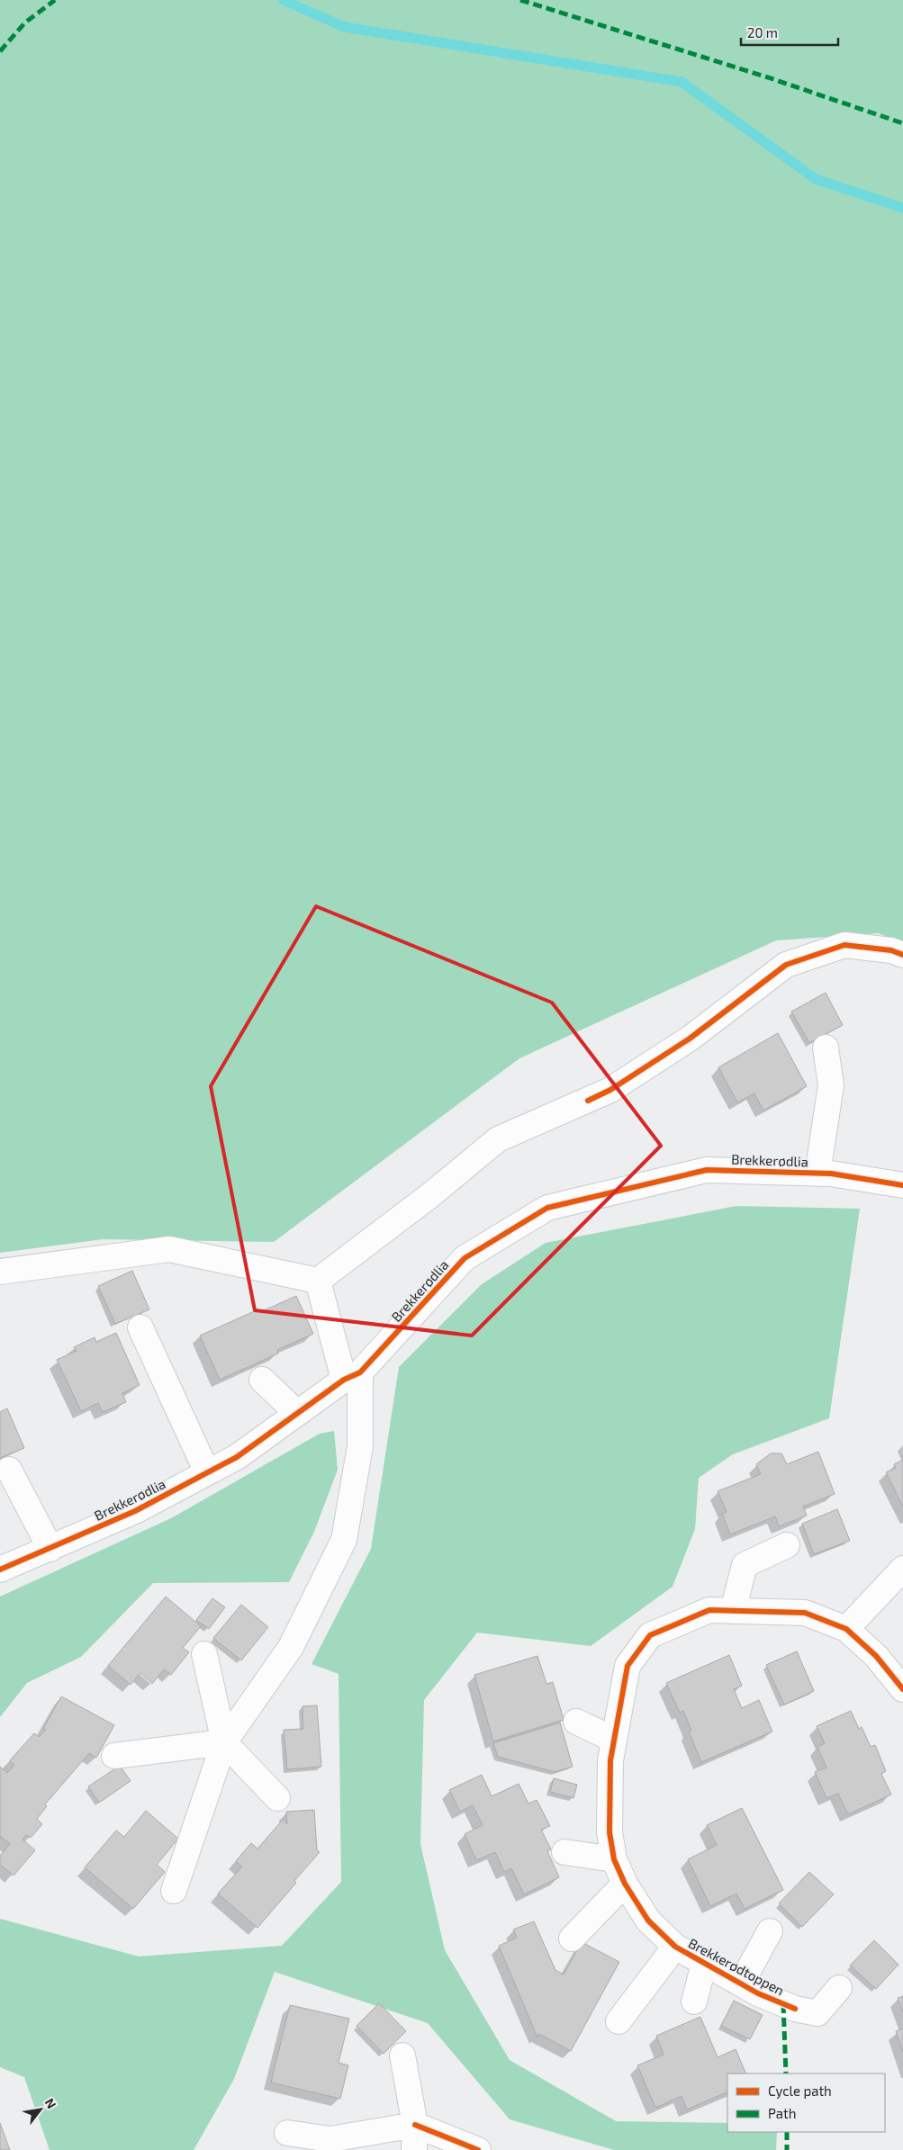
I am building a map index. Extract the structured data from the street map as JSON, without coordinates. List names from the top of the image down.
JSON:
{
  "streets": {
    "street": ["Brekkerødlia", "Brekkerødtoppen"]
  },
  "legend": ["Cycle path", "Path"],
  "scale_bar": "20 m",
  "north": "top right"
}
